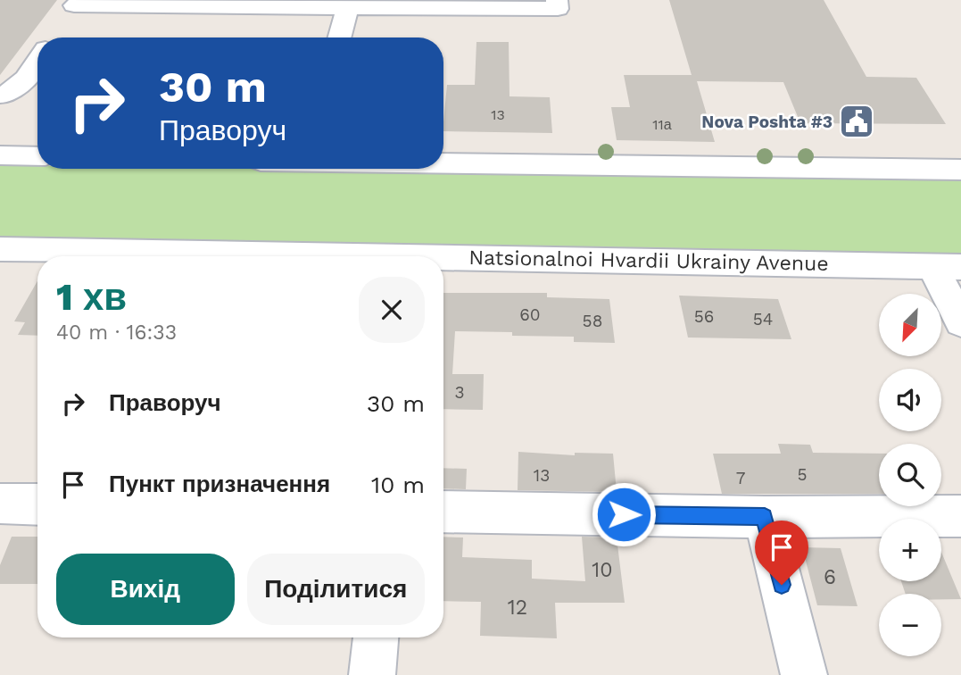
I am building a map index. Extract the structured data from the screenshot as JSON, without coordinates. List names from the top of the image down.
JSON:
{
  "streets": {
    "street": ["Natsionalnoi Hvardii Ukrainy Avenue"]
  },
  "places": {
    "public building": ["Nova Poshta #3"]
  },
  "house_numbers": [
    "13",
    "11а",
    "60",
    "56",
    "54",
    "58",
    "3",
    "5",
    "13",
    "7",
    "10",
    "6",
    "12"
  ],
  "north": "bottom left",
  "page": {
    "turn": ["30 m", "Праворуч"],
    "heading": ["1 хв", "40 m · 16:33"],
    "map_buttons": ["+", "−"],
    "list": [
      {
        "name": "Праворуч",
        "value": "30 m"
      },
      {
        "name": "Пункт призначення",
        "value": "10 m"
      }
    ],
    "buttons": ["Вихід", "Поділитися"]
  }
}
